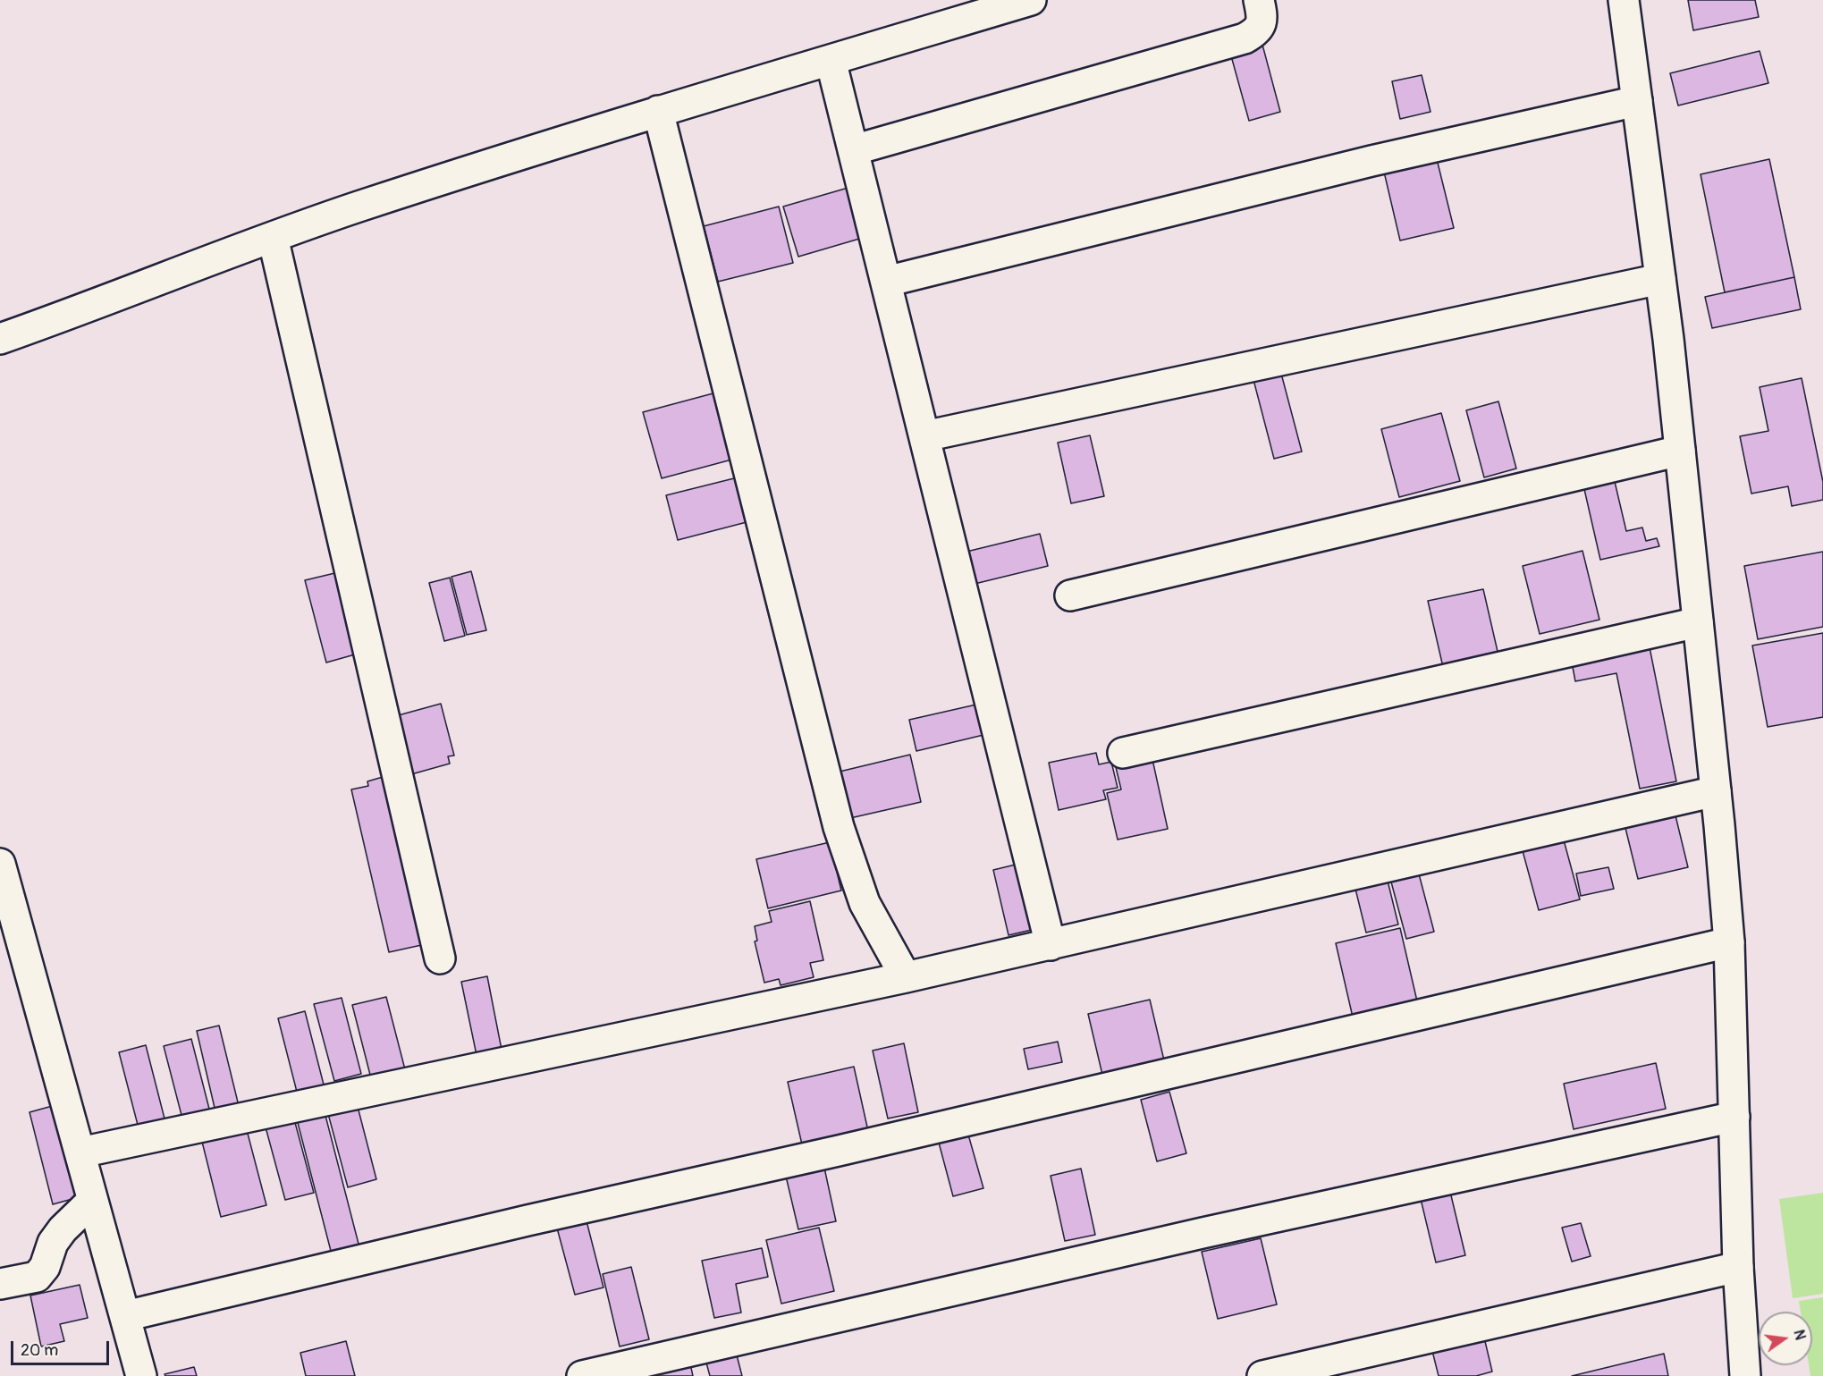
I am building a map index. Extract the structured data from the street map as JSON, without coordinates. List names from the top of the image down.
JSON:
{
  "scale_bar": "20 m",
  "north": "right"
}
